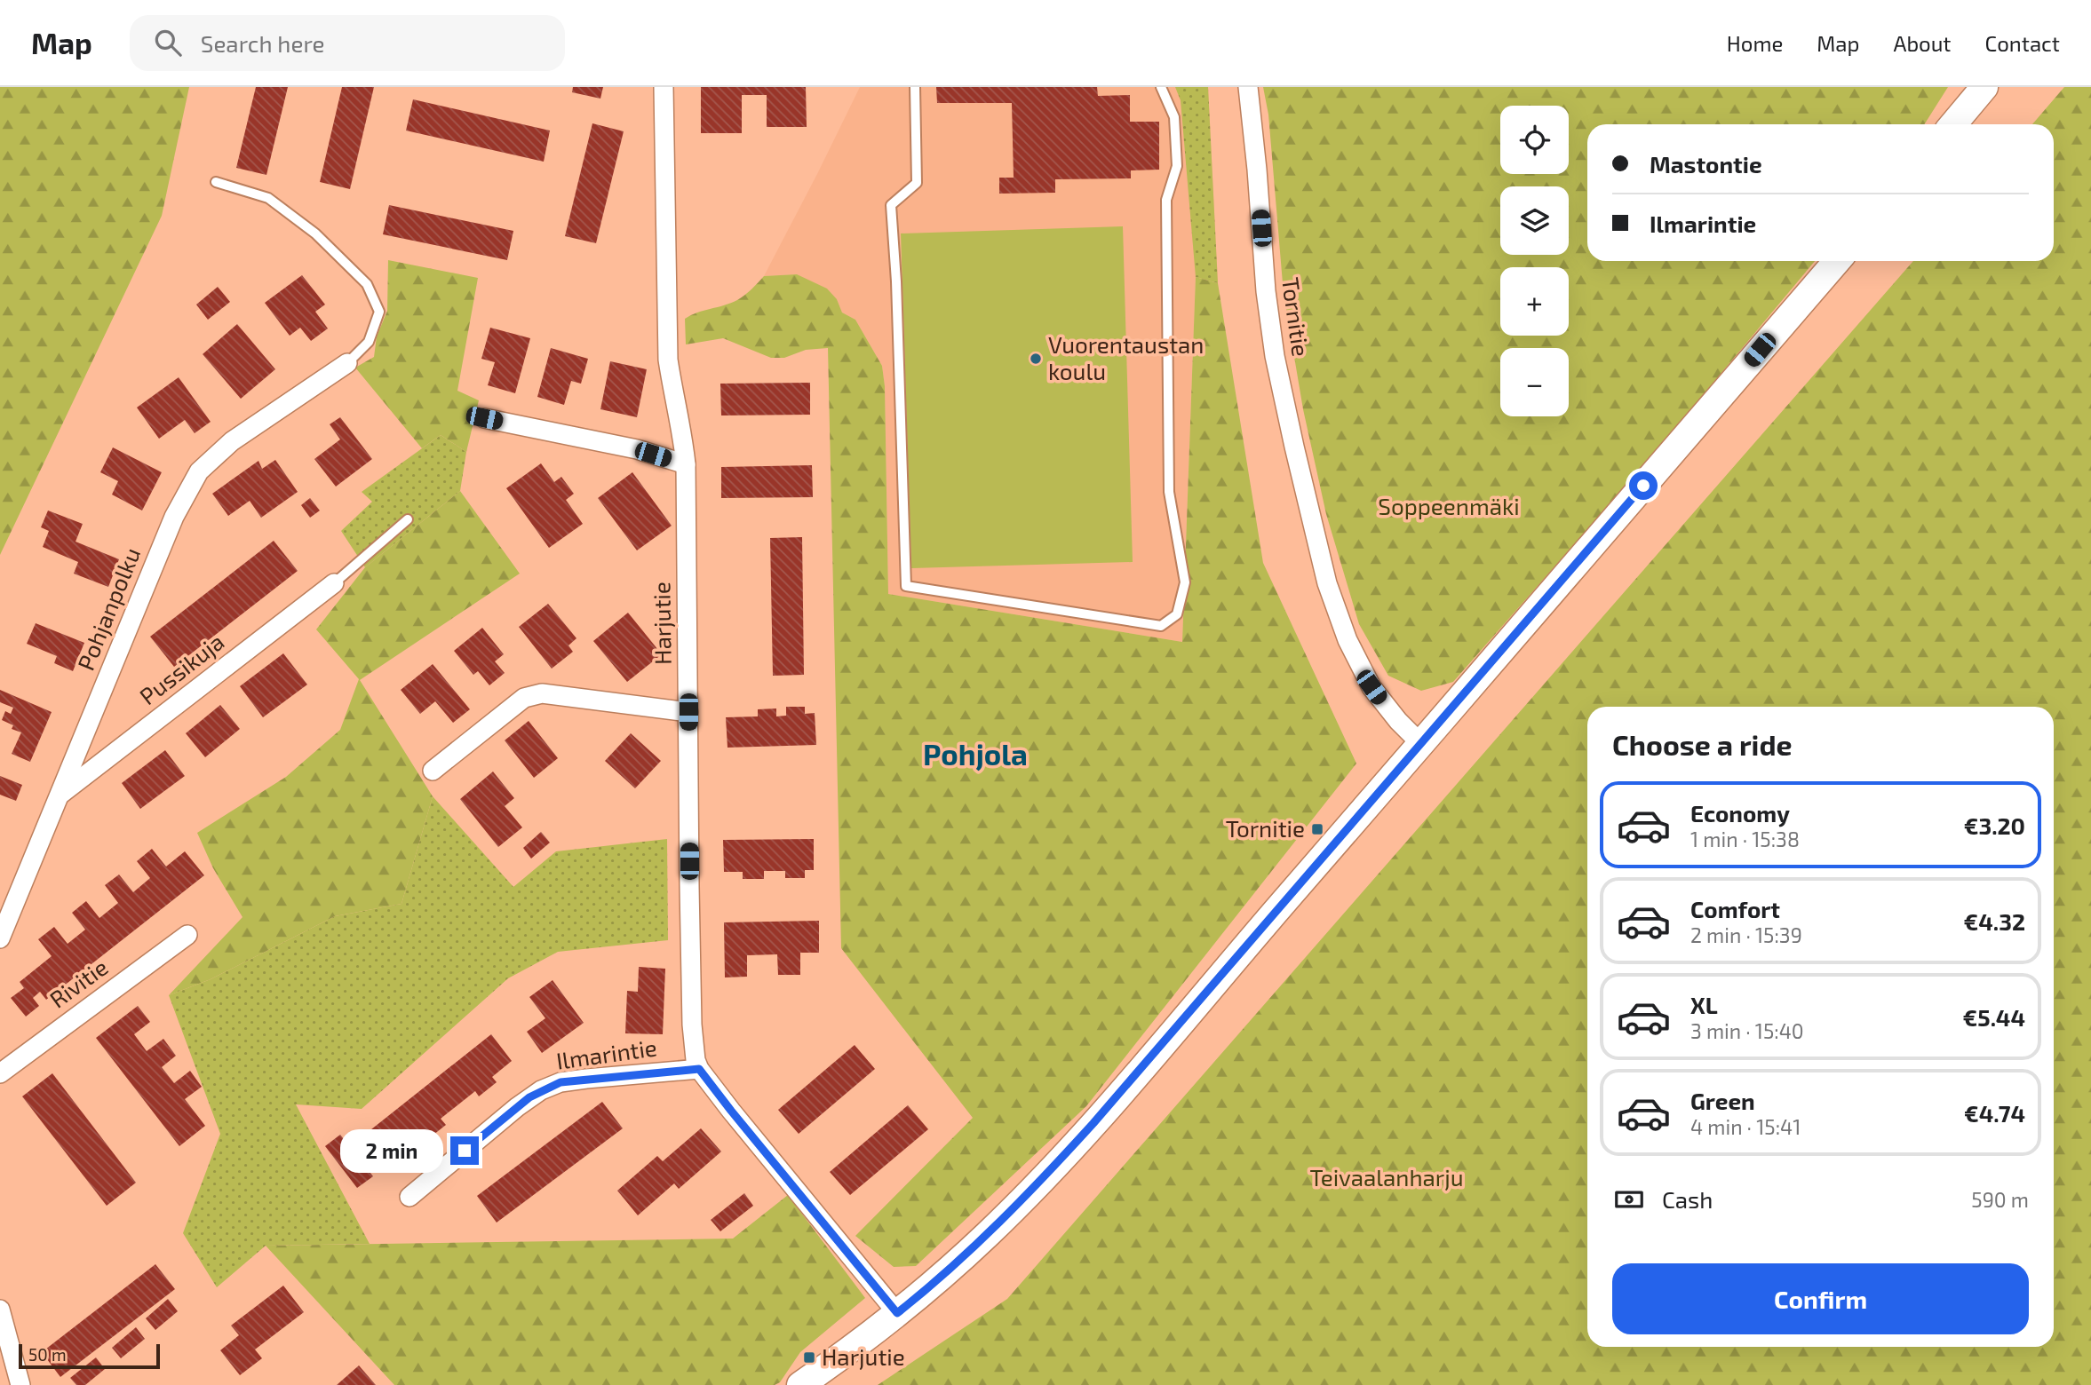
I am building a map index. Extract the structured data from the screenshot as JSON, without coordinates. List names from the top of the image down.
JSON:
{
  "streets": {
    "street": [
      "Tornitie",
      "Pohjanpolku",
      "Harjutie",
      "Pussikuja",
      "Rivitie",
      "Ilmarintie"
    ]
  },
  "crossings": [
    ["Pohjanpolku", "Pussikuja"],
    ["Harjutie", "Ilmarintie"]
  ],
  "districts": ["Pohjola"],
  "parks": ["Soppeenmäki", "Teivaalanharju"],
  "places": {
    "other": ["Vuorentaustan koulu"],
    "transit": ["Tornitie", "Harjutie"]
  },
  "scale_bar": "50 m",
  "page": {
    "header": "Map",
    "search": "Search here",
    "nav": [
      "Home",
      "Map",
      "About",
      "Contact"
    ],
    "map_buttons": ["+", "−"],
    "banner": ["Mastontie", "Ilmarintie"],
    "heading": "Choose a ride",
    "list": [
      {
        "name": "Economy",
        "note": "1 min · 15:38",
        "value": "€3.20"
      },
      {
        "name": "Comfort",
        "note": "2 min · 15:39",
        "value": "€4.32"
      },
      {
        "name": "XL",
        "note": "3 min · 15:40",
        "value": "€5.44"
      },
      {
        "name": "Green",
        "note": "4 min · 15:41",
        "value": "€4.74"
      }
    ],
    "bubble": "2 min",
    "pay": ["Cash", "590 m"],
    "buttons": "Confirm",
    "scale": "50 m"
  }
}
